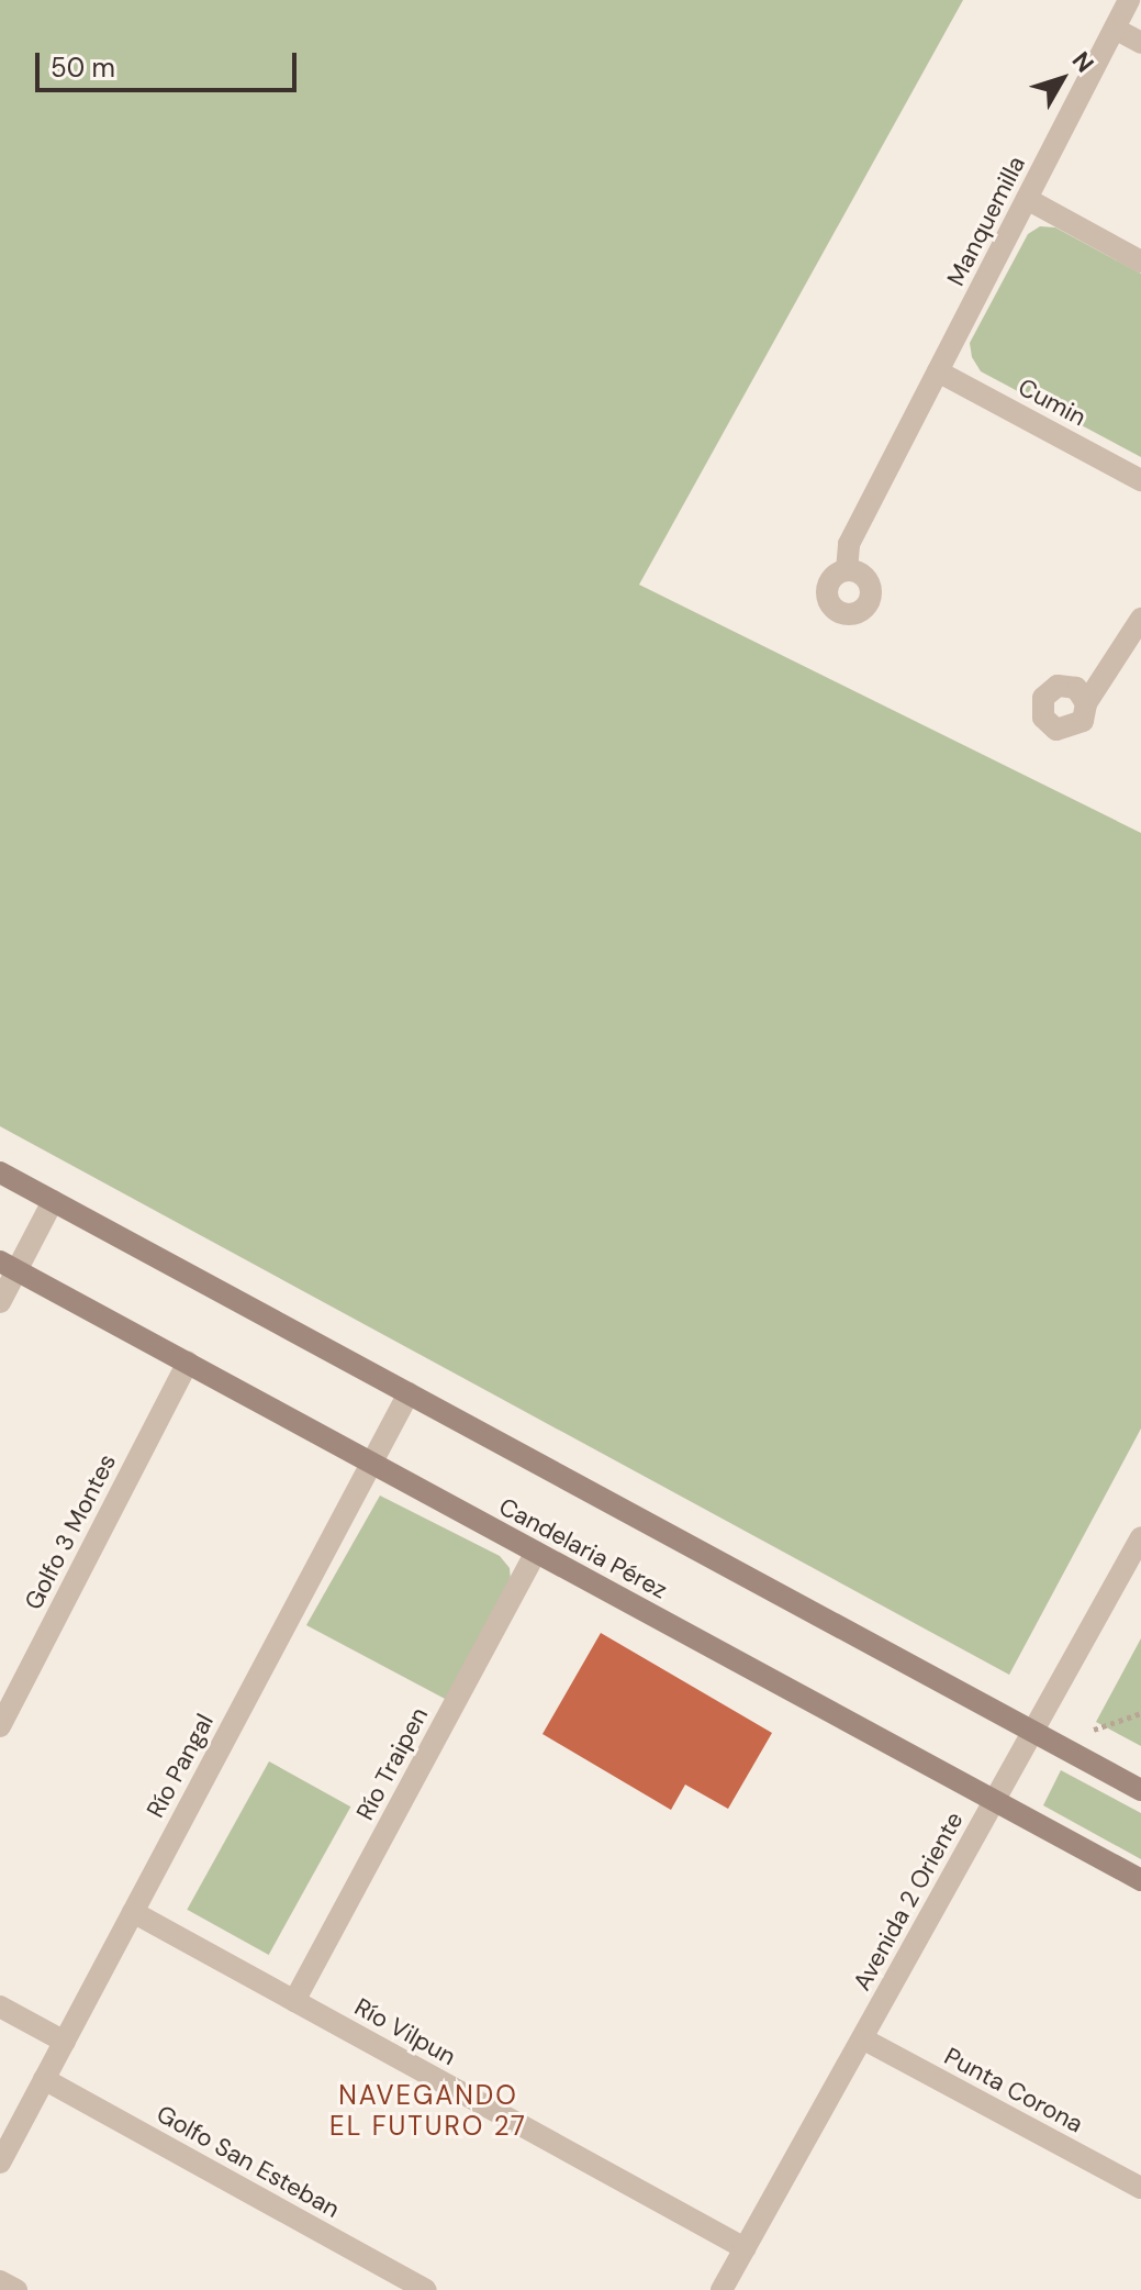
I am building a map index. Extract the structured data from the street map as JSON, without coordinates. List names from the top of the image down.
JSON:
{
  "streets": {
    "street": [
      "Manquemilla",
      "Cumin",
      "Golfo 3 Montes",
      "Candelaria Pérez",
      "Río Traipen",
      "Río Pangal",
      "Avenida 2 Oriente",
      "Río Vilpun",
      "Punta Corona",
      "Golfo San Esteban"
    ]
  },
  "crossings": [
    ["Manquemilla", "Cumin"],
    ["Golfo 3 Montes", "Candelaria Pérez"],
    ["Candelaria Pérez", "Río Traipen"],
    ["Candelaria Pérez", "Río Pangal"],
    ["Candelaria Pérez", "Avenida 2 Oriente"],
    ["Río Traipen", "Río Vilpun"],
    ["Río Pangal", "Río Vilpun"],
    ["Río Pangal", "Golfo San Esteban"],
    ["Avenida 2 Oriente", "Río Vilpun"],
    ["Avenida 2 Oriente", "Punta Corona"]
  ],
  "districts": ["NAVEGANDO EL FUTURO 27"],
  "scale_bar": "50 m",
  "north": "top right"
}
